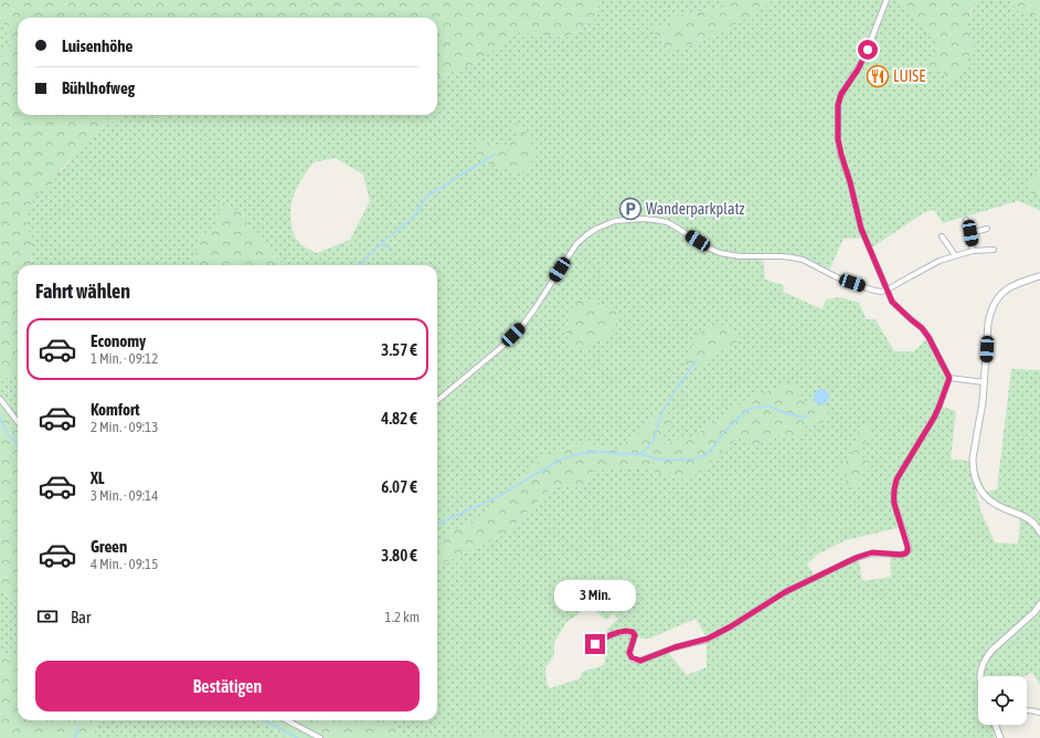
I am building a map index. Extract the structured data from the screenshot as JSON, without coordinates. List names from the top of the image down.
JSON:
{
  "places": {
    "restaurant": ["LUISE"],
    "parking": ["Wanderparkplatz"]
  },
  "page": {
    "banner": ["Luisenhöhe", "Bühlhofweg"],
    "heading": "Fahrt wählen",
    "list": [
      {
        "name": "Economy",
        "note": "1 Min. · 09:12",
        "value": "3.57 €"
      },
      {
        "name": "Komfort",
        "note": "2 Min. · 09:13",
        "value": "4.82 €"
      },
      {
        "name": "XL",
        "note": "3 Min. · 09:14",
        "value": "6.07 €"
      },
      {
        "name": "Green",
        "note": "4 Min. · 09:15",
        "value": "3.80 €"
      }
    ],
    "bubble": "3 Min.",
    "pay": ["Bar", "1.2 km"],
    "buttons": "Bestätigen"
  }
}
